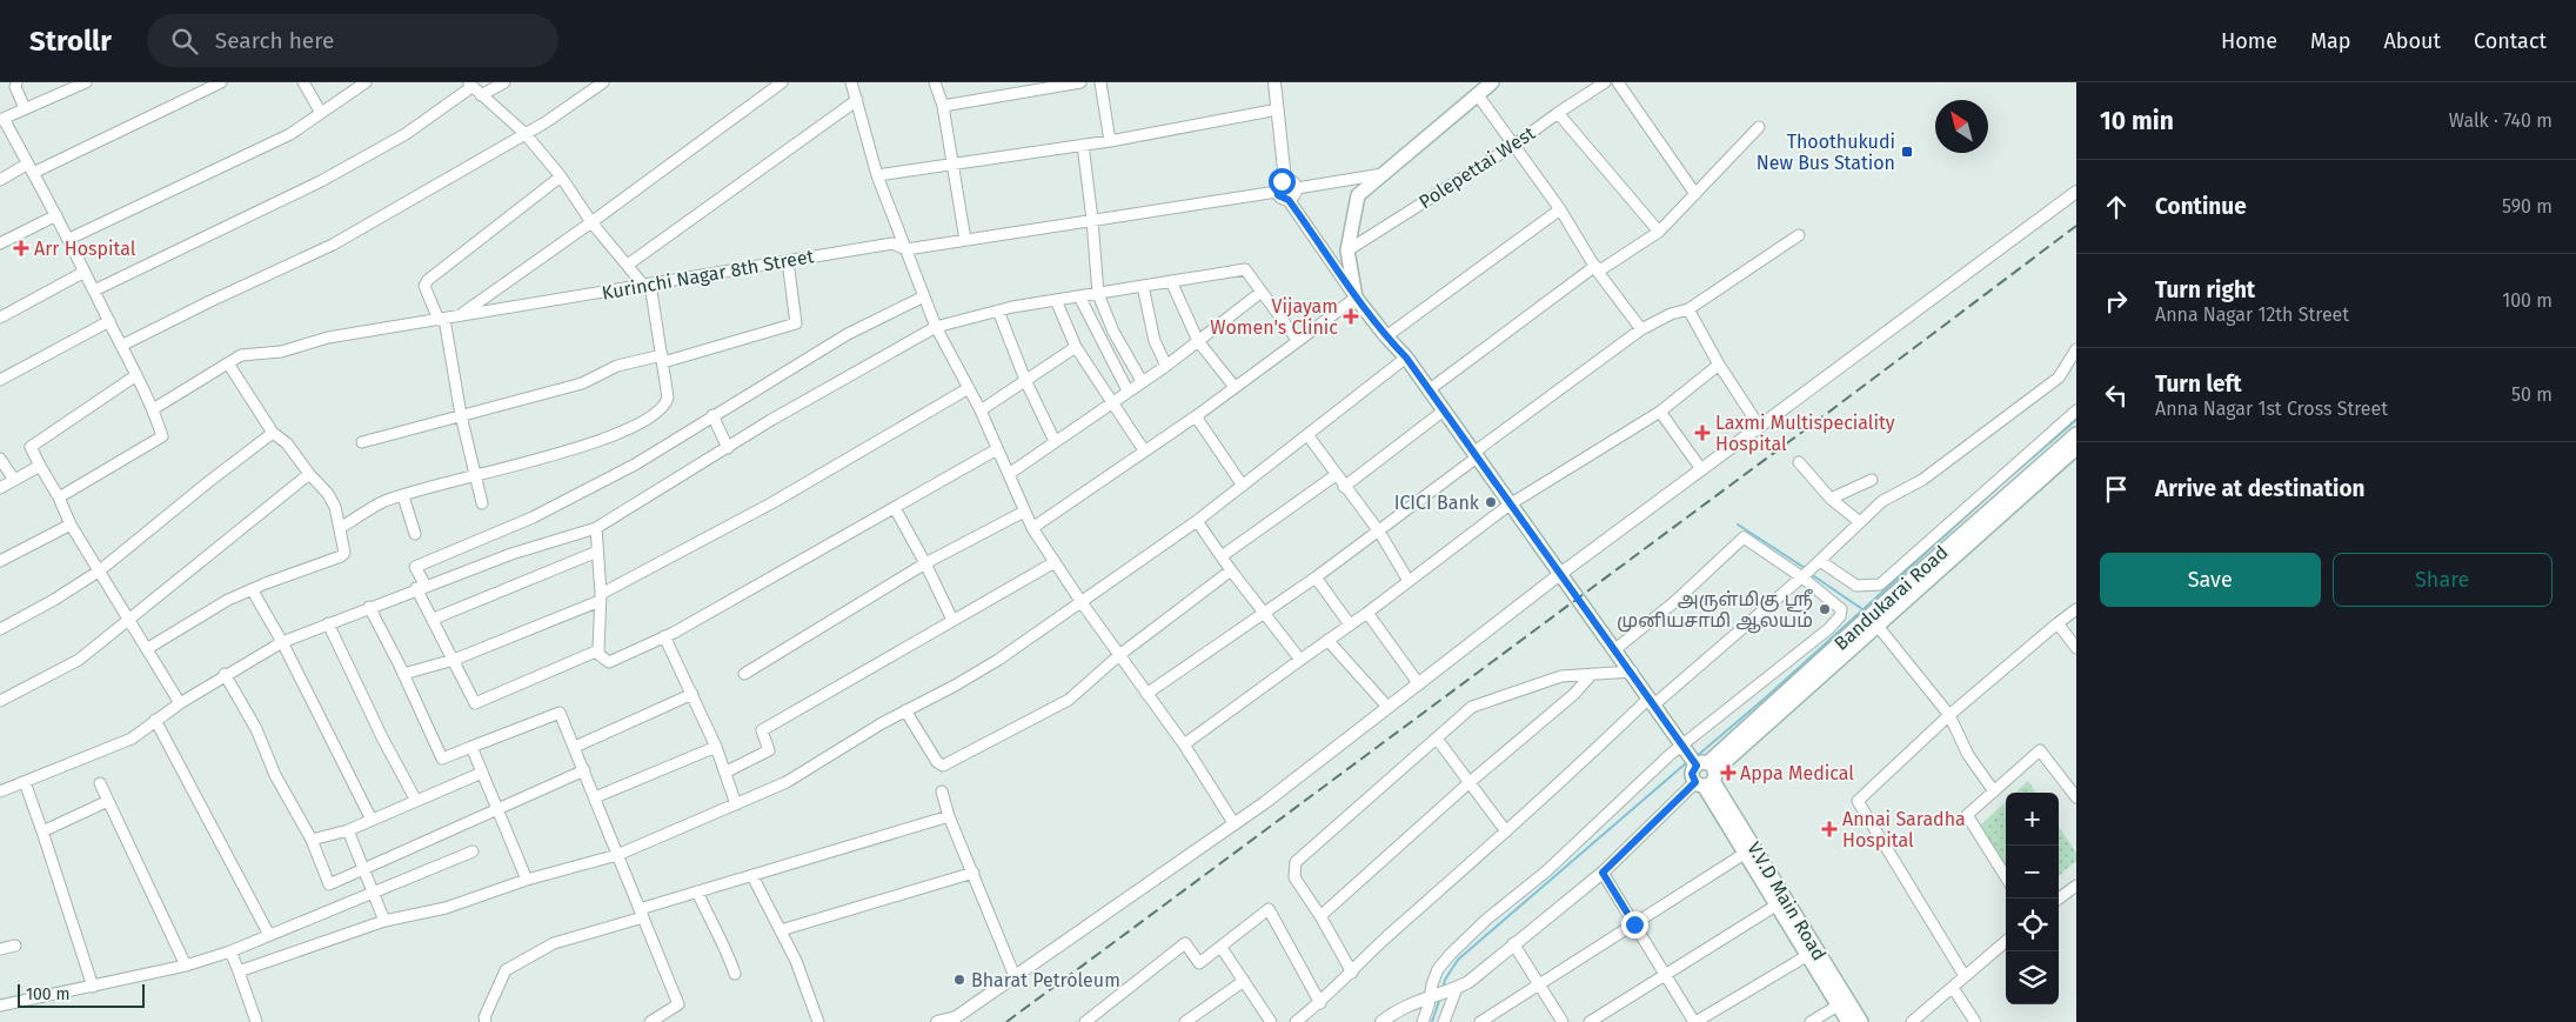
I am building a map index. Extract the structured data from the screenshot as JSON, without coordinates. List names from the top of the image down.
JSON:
{
  "streets": {
    "main road": ["Bandukarai Road", "V.V.D Main Road"],
    "street": ["Polepettai West", "Kurinchi Nagar 8th Street"]
  },
  "crossings": [
    ["Bandukarai Road", "V.V.D Main Road"]
  ],
  "places": {
    "transit": ["Thoothukudi New Bus Station"],
    "health": [
      "Arr Hospital",
      "Vijayam Women's Clinic",
      "Laxmi Multispeciality Hospital",
      "Appa Medical",
      "Annai Saradha Hospital"
    ],
    "other": ["ICICI Bank", "அருள்மிகு ஶ்ரீ முனியசாமி ஆலயம்", "Bharat Petroleum"]
  },
  "scale_bar": "100 m",
  "north": "top left",
  "page": {
    "header": "Strollr",
    "search": "Search here",
    "nav": [
      "Home",
      "Map",
      "About",
      "Contact"
    ],
    "heading": ["10 min", "Walk · 740 m"],
    "list": [
      ["Continue", "590 m"],
      ["Turn right", "Anna Nagar 12th Street", "100 m"],
      ["Turn left", "Anna Nagar 1st Cross Street", "50 m"],
      "Arrive at destination"
    ],
    "buttons": ["Save", "Share"],
    "map_buttons": ["+", "−"],
    "scale": "100 m"
  }
}
